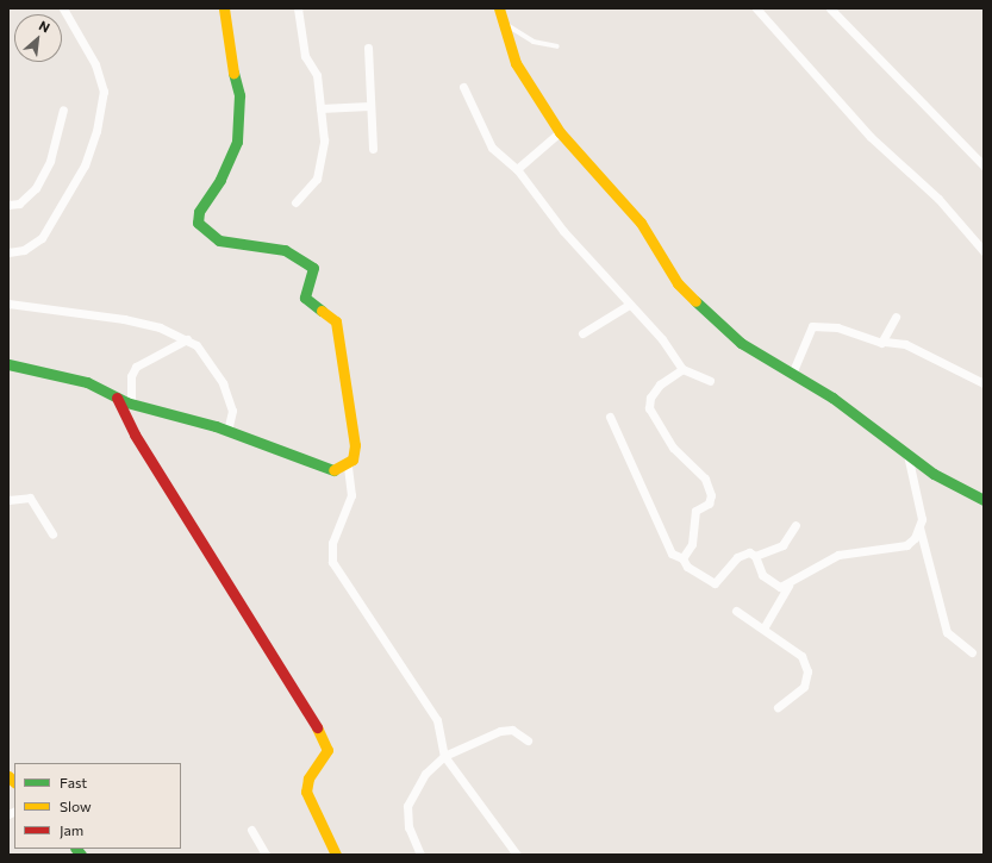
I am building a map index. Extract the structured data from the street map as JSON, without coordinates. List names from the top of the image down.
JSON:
{
  "legend": ["Fast", "Slow", "Jam"],
  "north": "top right"
}
